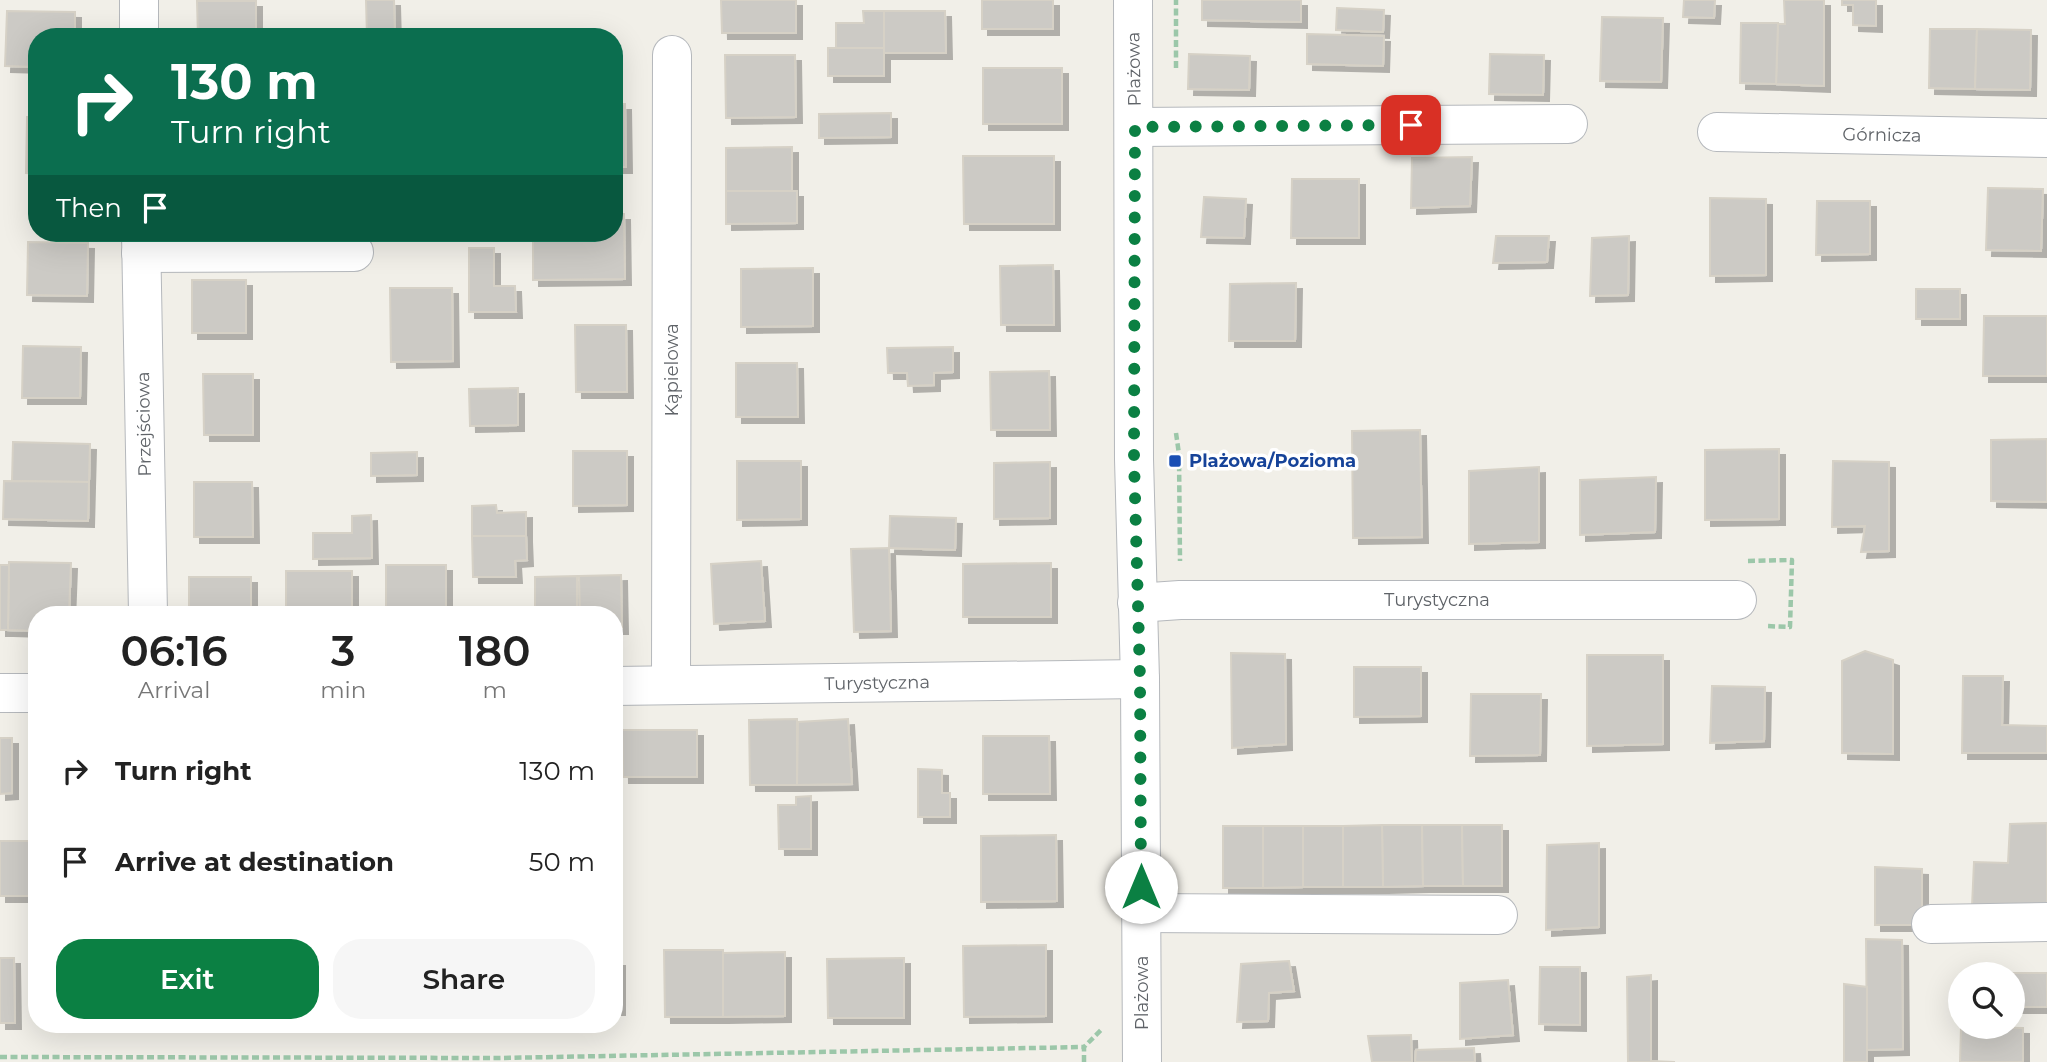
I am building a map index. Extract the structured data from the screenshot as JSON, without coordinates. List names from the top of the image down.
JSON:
{
  "streets": {
    "street": [
      "Plażowa",
      "Górnicza",
      "Kąpielowa",
      "Przejściowa",
      "Turystyczna"
    ]
  },
  "crossings": [
    ["Plażowa", "Turystyczna"],
    ["Kąpielowa", "Turystyczna"]
  ],
  "places": {
    "transit": ["Plażowa/Pozioma"]
  },
  "page": {
    "turn": ["130 m", "Turn right"],
    "then": "Then",
    "eta": [
      "06:16",
      "Arrival",
      "3",
      "min",
      "180",
      "m"
    ],
    "list": [
      {
        "name": "Turn right",
        "value": "130 m"
      },
      {
        "name": "Arrive at destination",
        "value": "50 m"
      }
    ],
    "buttons": ["Exit", "Share"]
  }
}
